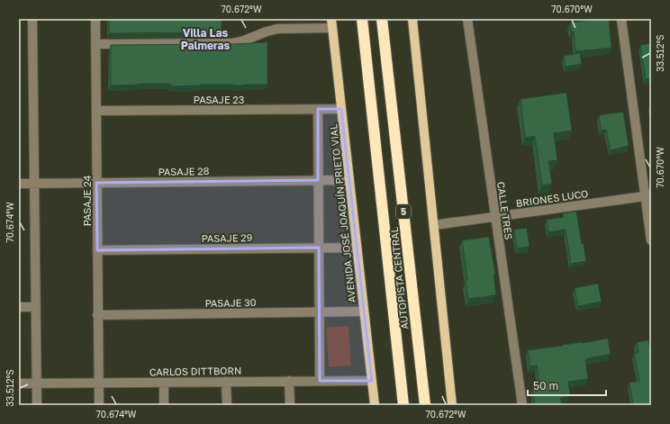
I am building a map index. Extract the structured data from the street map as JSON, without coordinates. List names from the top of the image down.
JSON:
{
  "streets": {
    "highway": ["5", "AUTOPISTA CENTRAL"],
    "main road": ["AVENIDA JOSÉ JOAQUÍN PRIETO VIAL"],
    "street": [
      "PASAJE 23",
      "PASAJE 28",
      "BRIONES LUCO",
      "PASAJE 24",
      "CALLE TRES",
      "PASAJE 29",
      "PASAJE 30",
      "CARLOS DITTBORN"
    ]
  },
  "crossings": [
    ["PASAJE 23", "PASAJE 24"],
    ["PASAJE 23", "AVENIDA JOSÉ JOAQUÍN PRIETO VIAL"],
    ["PASAJE 28", "PASAJE 24"],
    ["PASAJE 28", "AVENIDA JOSÉ JOAQUÍN PRIETO VIAL"],
    ["BRIONES LUCO", "CALLE TRES"],
    ["PASAJE 24", "PASAJE 29"],
    ["PASAJE 24", "PASAJE 30"],
    ["PASAJE 24", "CARLOS DITTBORN"],
    ["AVENIDA JOSÉ JOAQUÍN PRIETO VIAL", "PASAJE 29"],
    ["AVENIDA JOSÉ JOAQUÍN PRIETO VIAL", "PASAJE 30"],
    ["AVENIDA JOSÉ JOAQUÍN PRIETO VIAL", "CARLOS DITTBORN"]
  ],
  "districts": ["Villa Las Palmeras"],
  "scale_bar": "50 m",
  "coordinates": [
    "70.672°W",
    "70.670°W",
    "33.512°S",
    "70.674°W"
  ]
}
